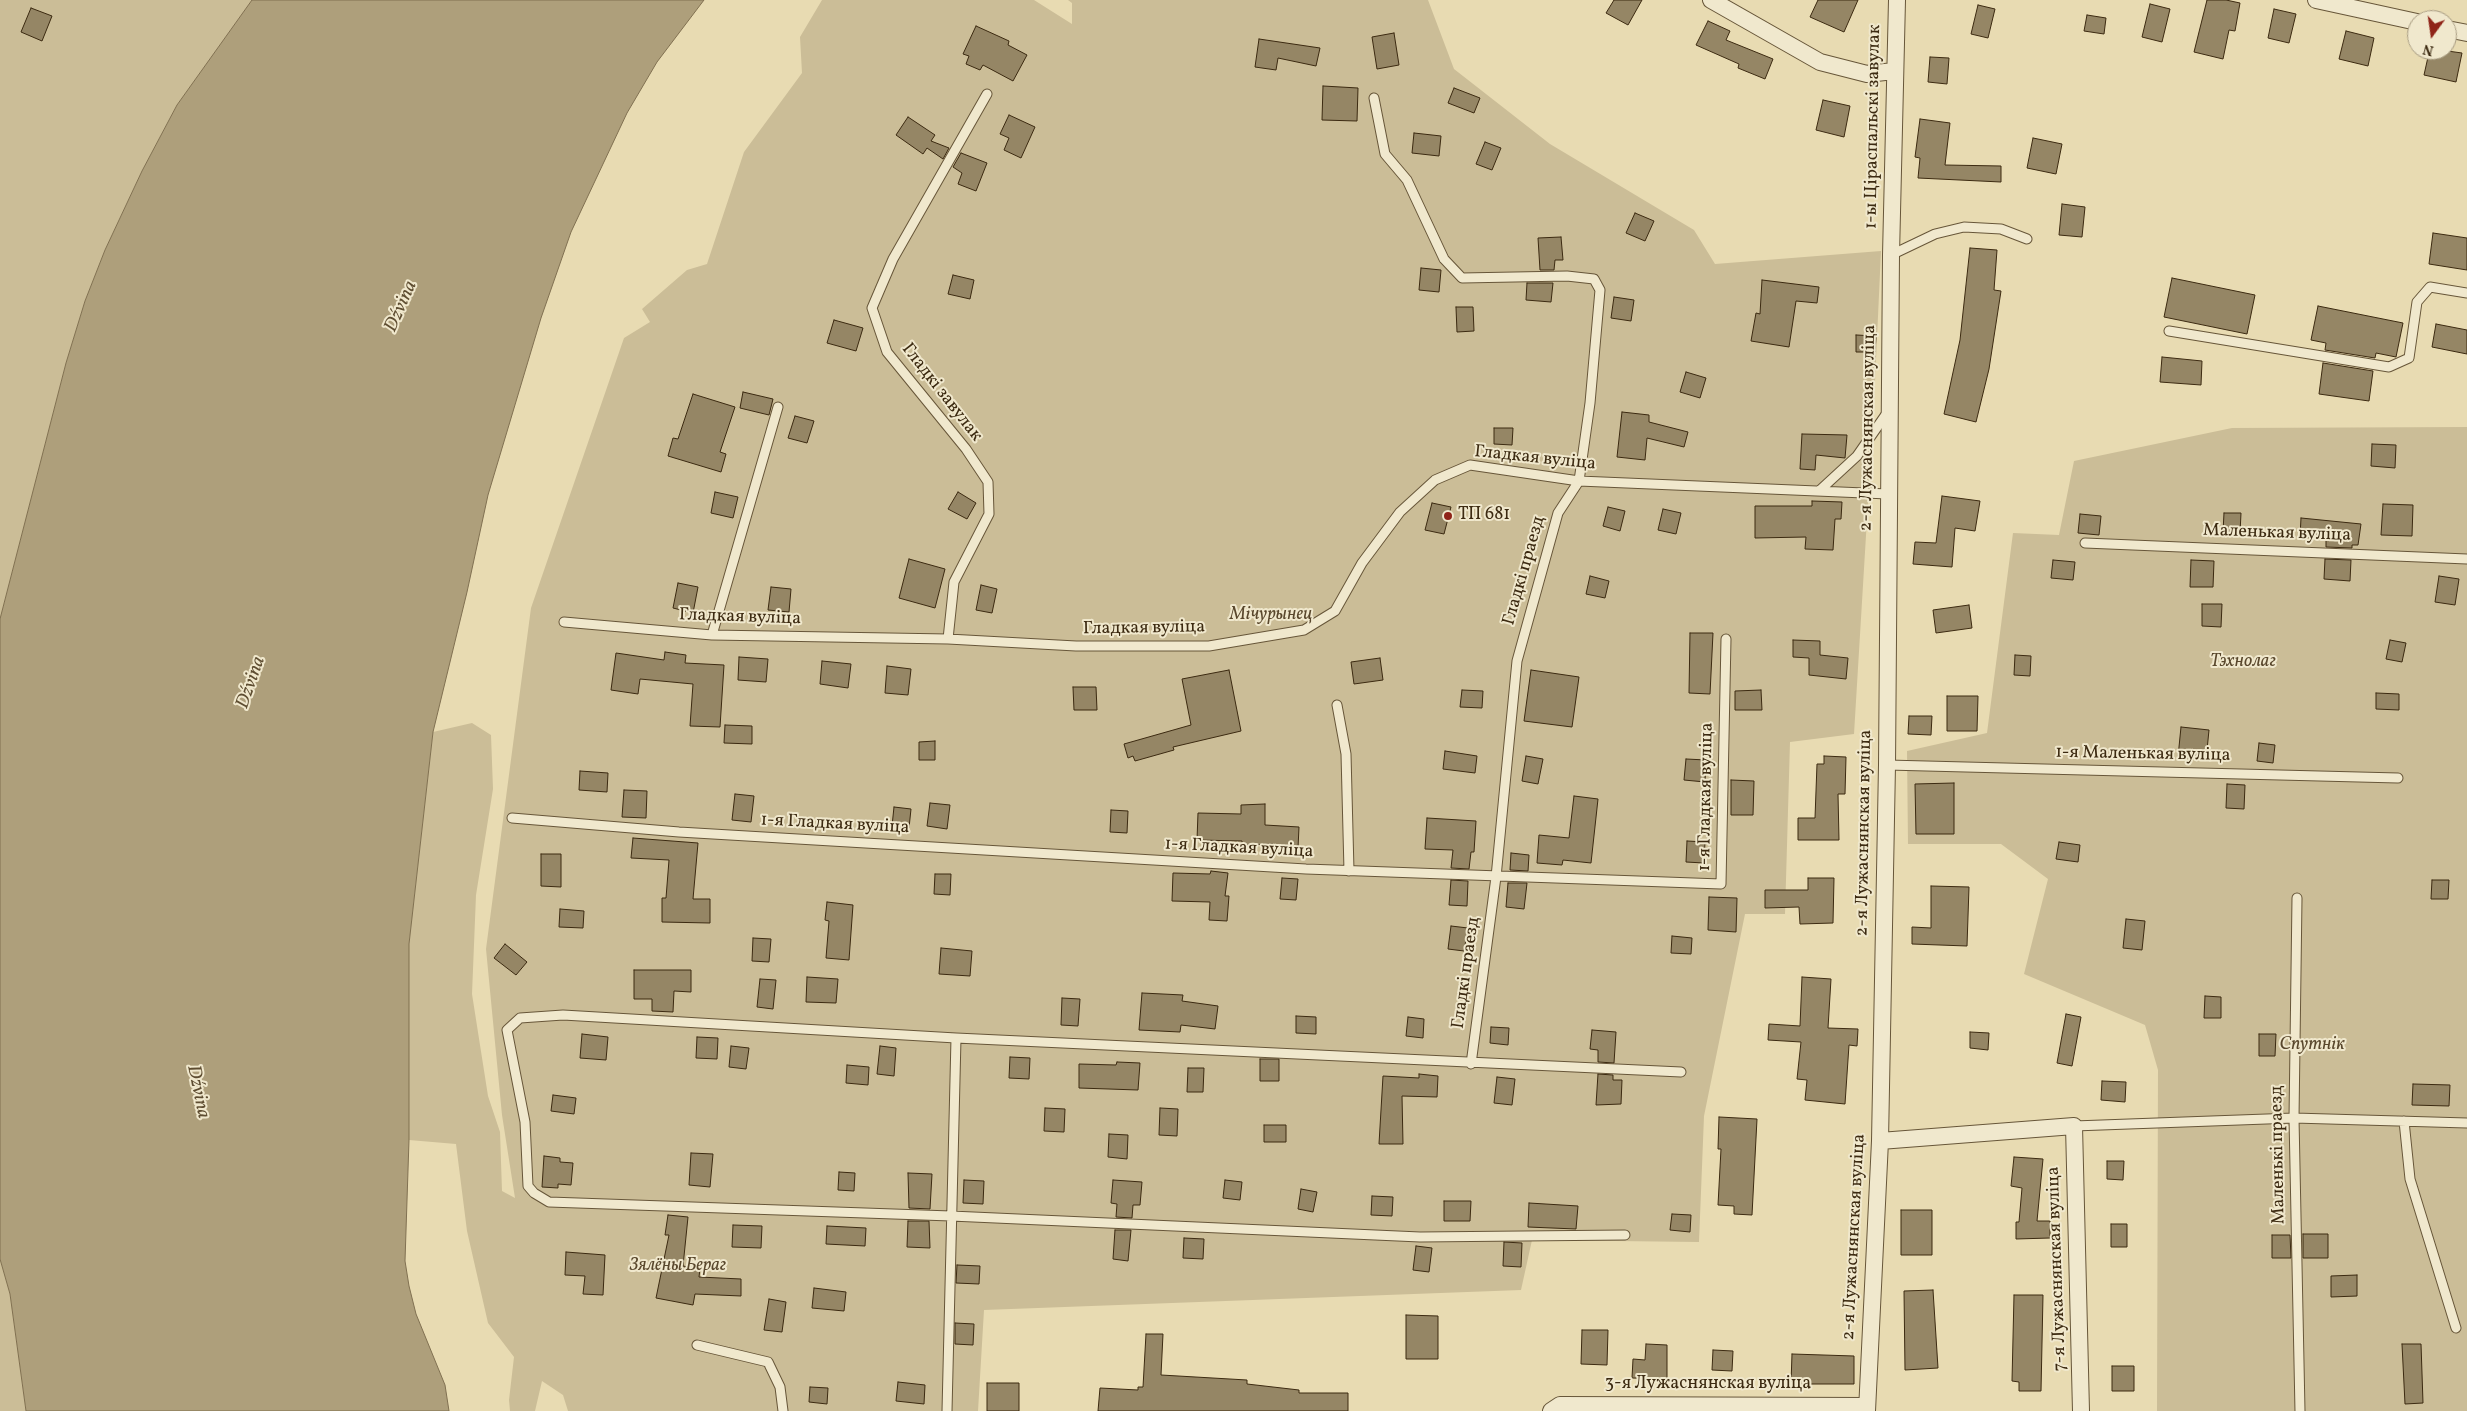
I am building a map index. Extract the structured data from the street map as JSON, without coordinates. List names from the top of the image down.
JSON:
{
  "streets": {
    "street": [
      "1-ы Ціраспальскі завулак",
      "2-я Лужаснянская вуліца",
      "7-я Лужаснянская вуліца",
      "3-я Лужаснянская вуліца"
    ],
    "lane": [
      "Гладкі завулак",
      "Гладкая вуліца",
      "Маленькая вуліца",
      "Гладкі праезд",
      "1-я Маленькая вуліца",
      "1-я Гладкая вуліца",
      "Маленькі праезд"
    ]
  },
  "crossings": [
    ["1-ы Ціраспальскі завулак", "2-я Лужаснянская вуліца"],
    ["Гладкі завулак", "Гладкая вуліца"],
    ["2-я Лужаснянская вуліца", "Гладкая вуліца"],
    ["2-я Лужаснянская вуліца", "1-я Маленькая вуліца"],
    ["2-я Лужаснянская вуліца", "3-я Лужаснянская вуліца"],
    ["Гладкая вуліца", "Гладкі праезд"],
    ["Гладкі праезд", "1-я Гладкая вуліца"]
  ],
  "water": ["Dźvina"],
  "parks": [
    "Мічурынец",
    "Тэхнолаг",
    "Спутнік",
    "Зялёны Бераг"
  ],
  "places": ["ТП 681"],
  "north": "bottom"
}
